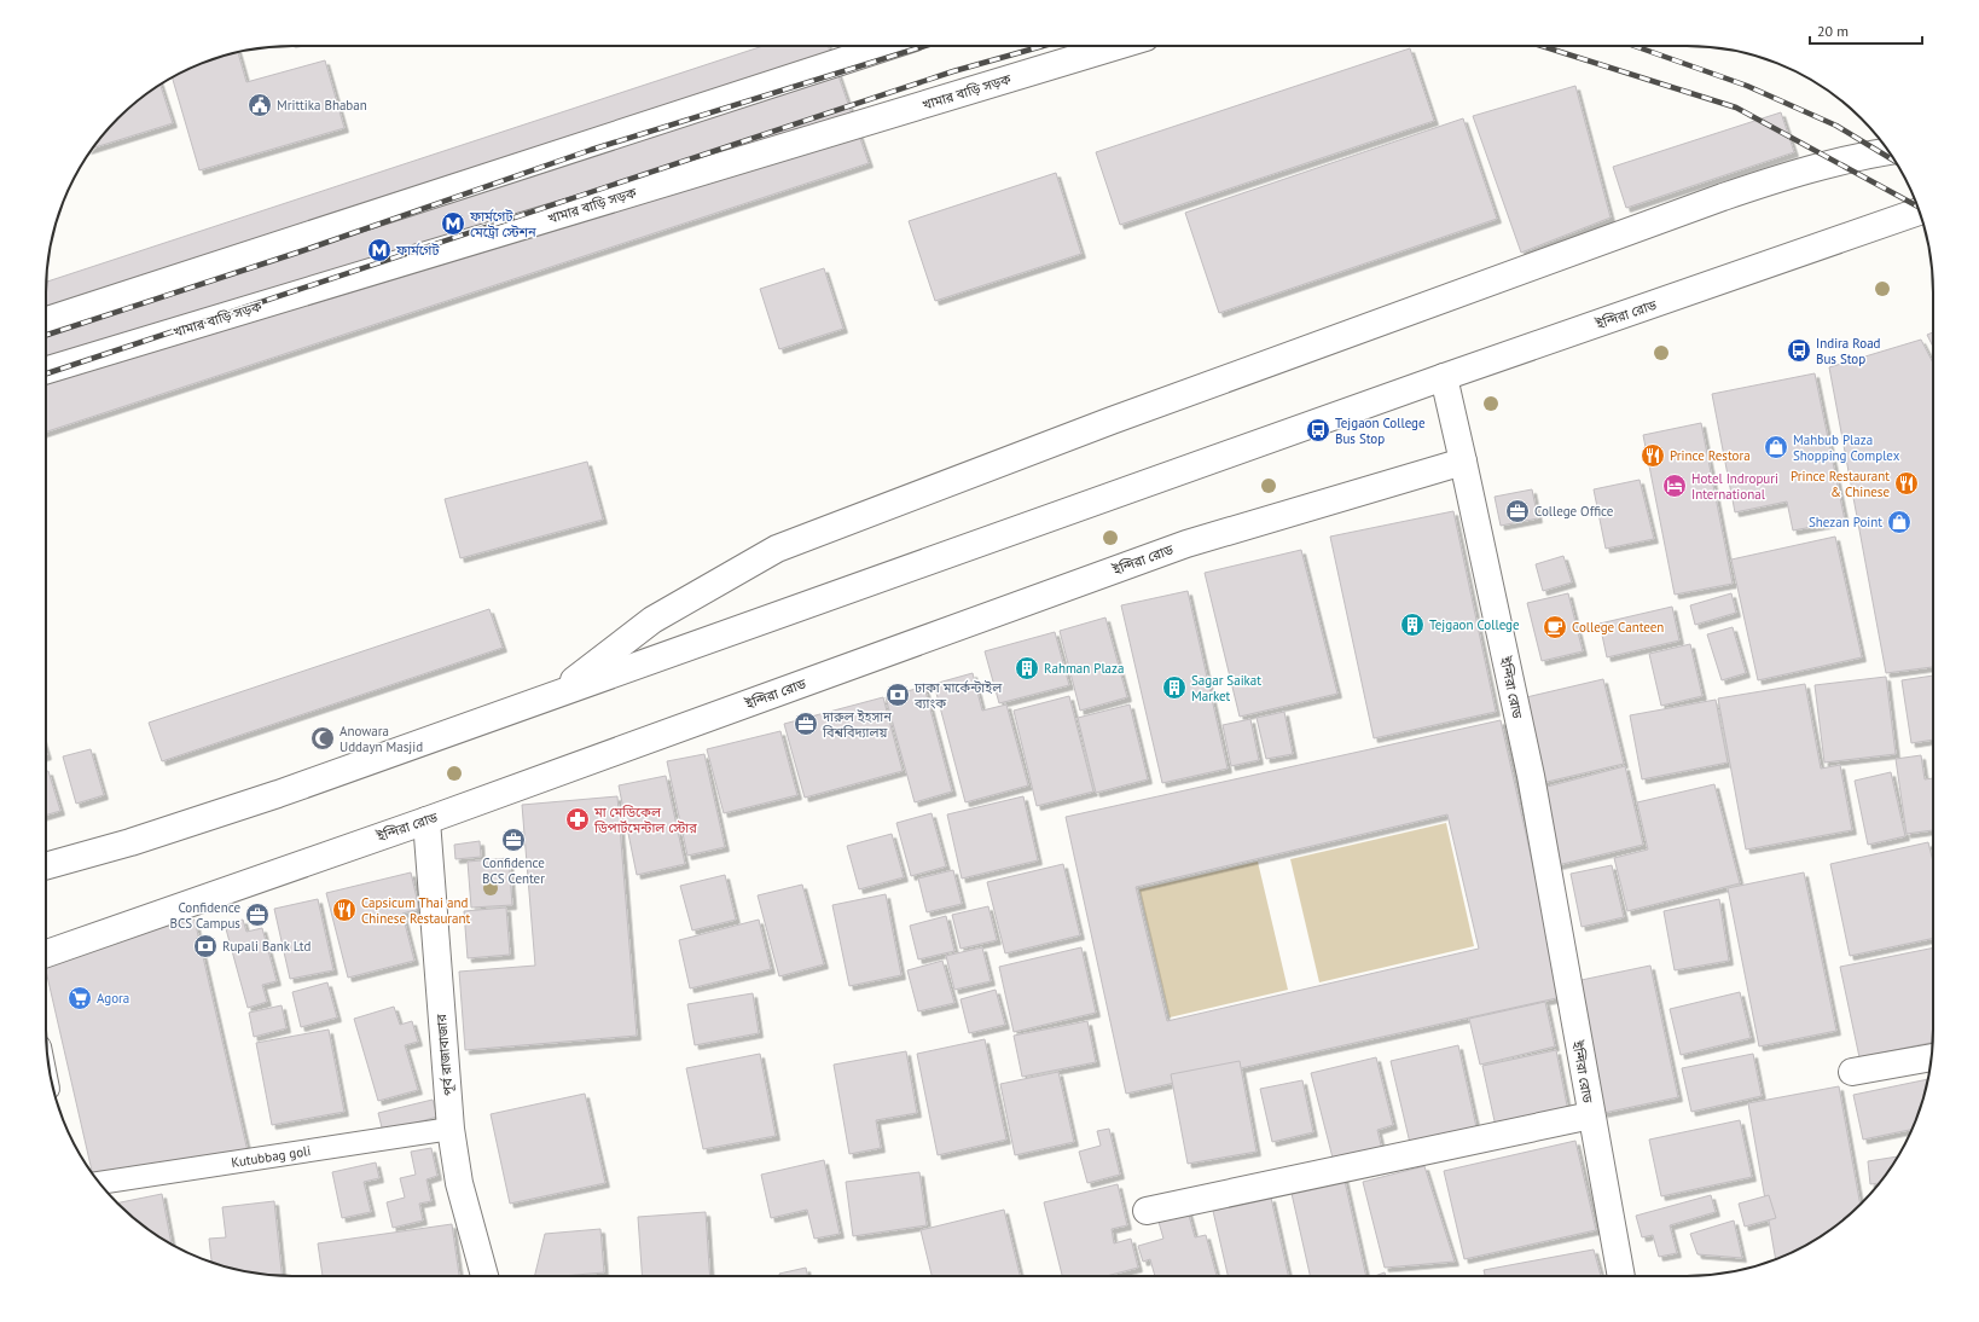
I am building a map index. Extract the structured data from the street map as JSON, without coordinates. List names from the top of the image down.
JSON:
{
  "streets": {
    "main road": ["খামার বাড়ি সড়ক", "ইন্দিরা রোড", "পূর্ব রাজাবাজার"],
    "lane": ["Kutubbag goli"]
  },
  "crossings": [
    ["ইন্দিরা রোড", "পূর্ব রাজাবাজার"],
    ["পূর্ব রাজাবাজার", "Kutubbag goli"]
  ],
  "places": {
    "public building": ["Mrittika Bhaban"],
    "metro station": ["ফার্মগেট মেট্রো স্টেশন", "ফার্মগেট"],
    "bus stop": ["Indira Road Bus Stop", "Tejgaon College Bus Stop"],
    "shop": ["Mahbub Plaza Shopping Complex", "Shezan Point"],
    "restaurant": ["Prince Restora", "Prince Restaurant & Chinese", "Capsicum Thai and Chinese Restaurant"],
    "hotel": ["Hotel Indropuri International"],
    "office": [
      "College Office",
      "দারুল ইহসান বিশ্ববিদ্যালয়",
      "Confidence BCS Center",
      "Confidence BCS Campus"
    ],
    "building": ["Tejgaon College", "Rahman Plaza", "Sagar Saikat Market"],
    "cafe": ["College Canteen"],
    "bank": ["ঢাকা মার্কেন্টাইল ব্যাংক", "Rupali Bank Ltd"],
    "mosque": ["Anowara Uddayn Masjid"],
    "pharmacy": ["মা মেডিকেল ডিপার্টমেন্টাল স্টোর"],
    "supermarket": ["Agora"]
  },
  "scale_bar": "20 m"
}
